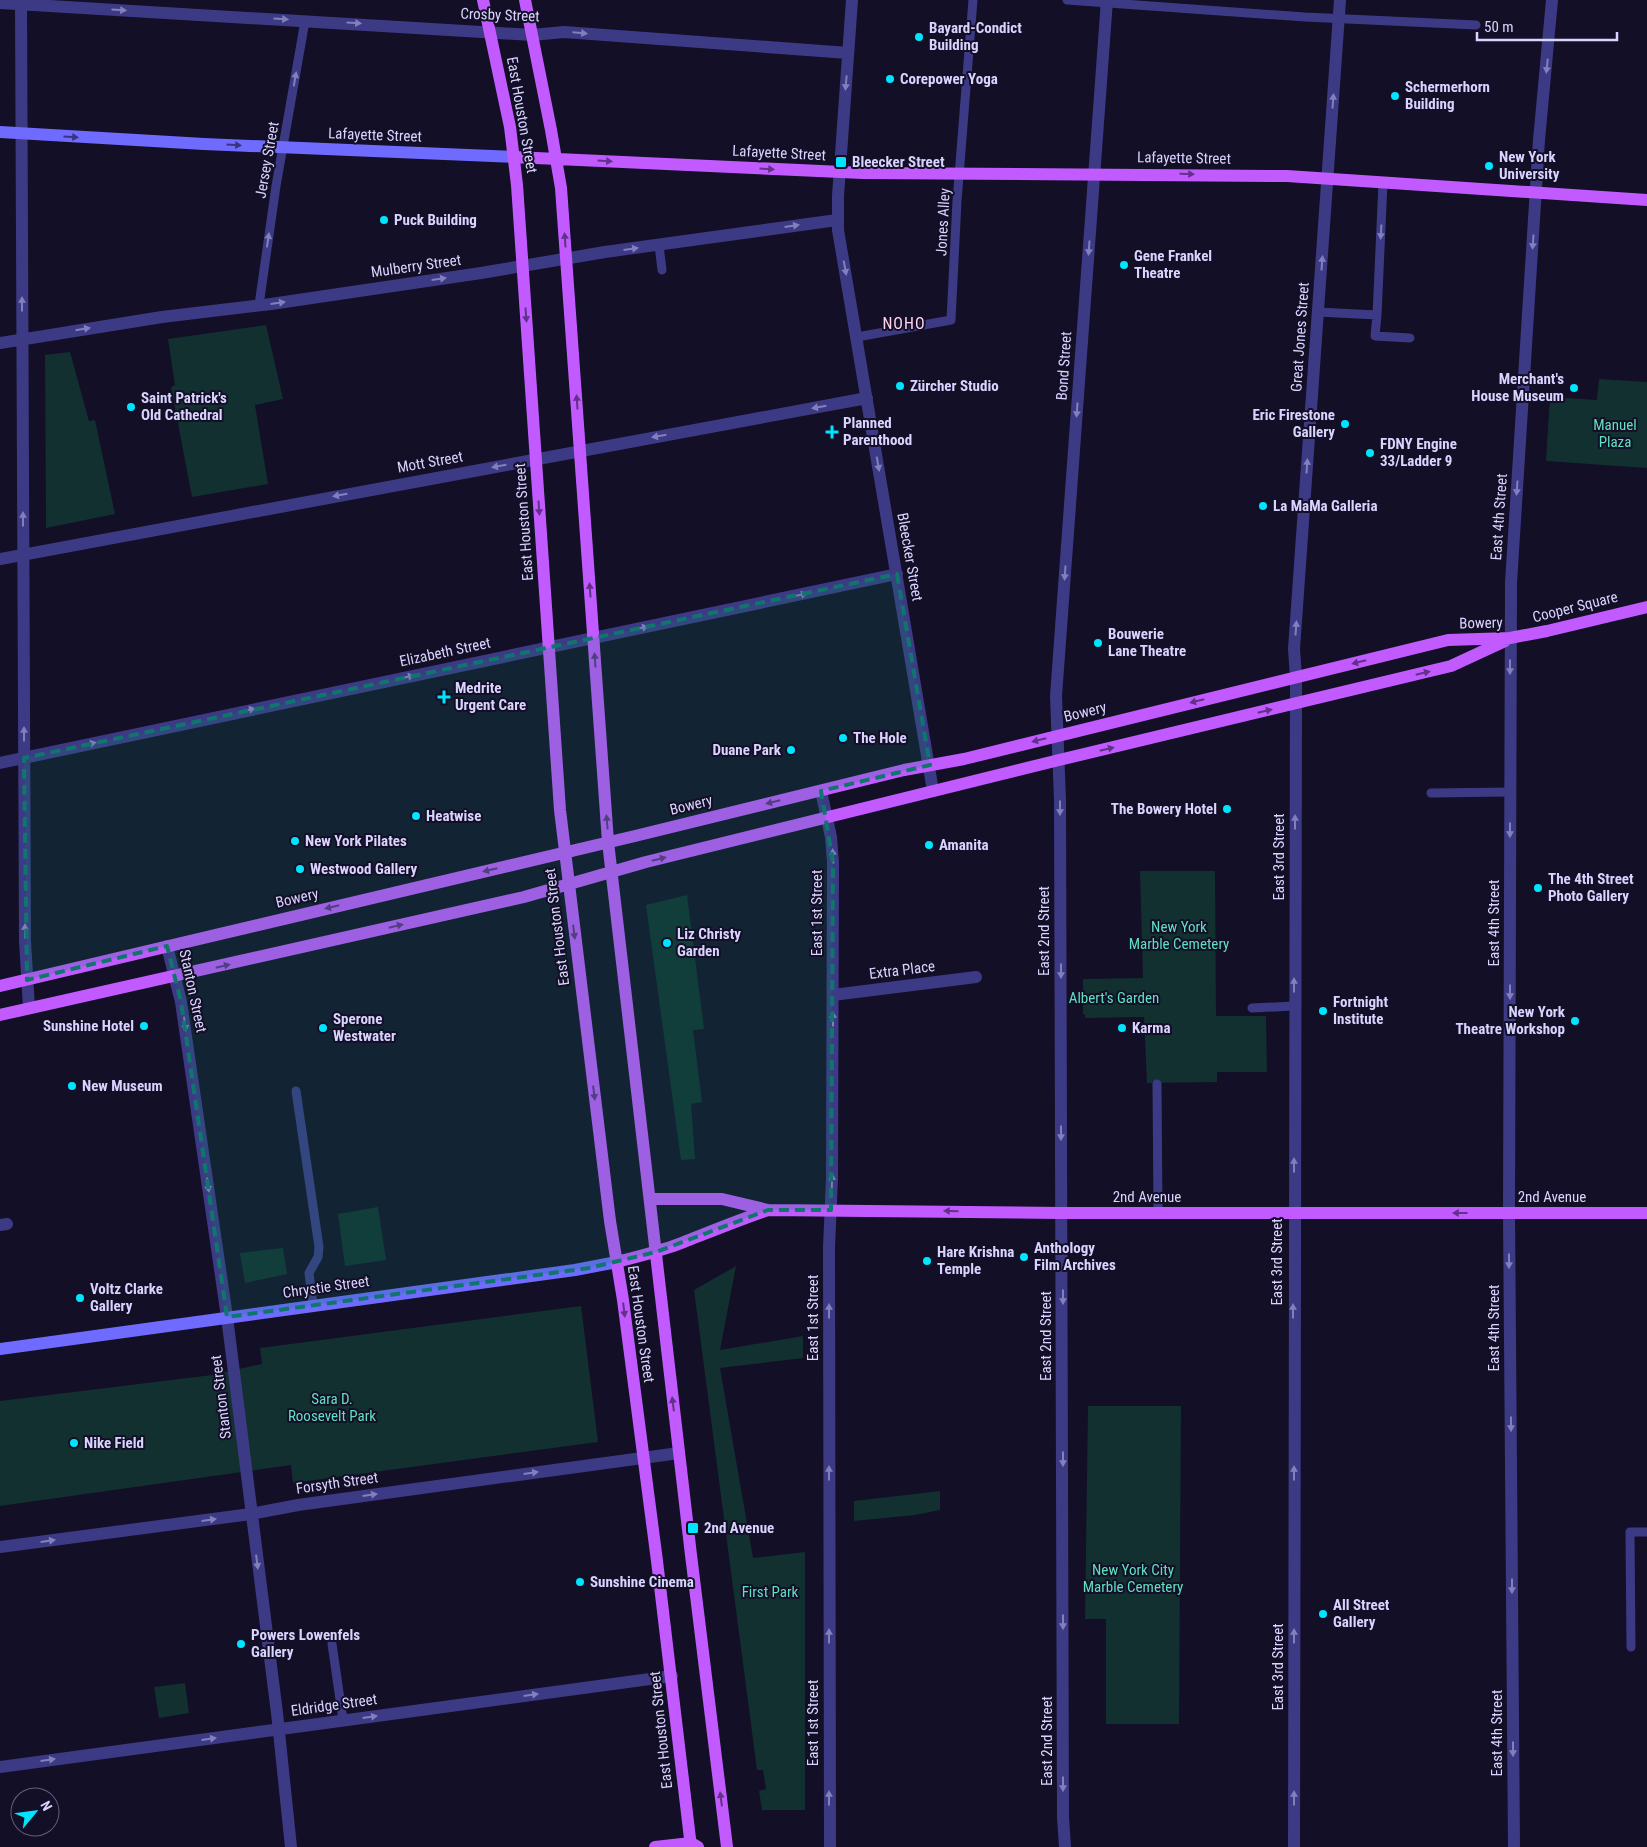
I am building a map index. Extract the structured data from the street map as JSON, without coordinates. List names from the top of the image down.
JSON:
{
  "streets": {
    "main road": [
      "East Houston Street",
      "Lafayette Street",
      "Cooper Square",
      "Bowery",
      "2nd Avenue",
      "Chrystie Street"
    ],
    "street": [
      "Crosby Street",
      "Mulberry Street",
      "Great Jones Street",
      "Bond Street",
      "Mott Street",
      "East 4th Street",
      "Bleecker Street",
      "Elizabeth Street",
      "East 3rd Street",
      "East 1st Street",
      "East 2nd Street",
      "Extra Place",
      "Stanton Street",
      "Forsyth Street",
      "Eldridge Street"
    ],
    "lane": ["Jersey Street", "Jones Alley"]
  },
  "crossings": [
    ["Crosby Street", "East Houston Street"],
    ["Crosby Street", "Jersey Street"],
    ["Crosby Street", "Bleecker Street"],
    ["East Houston Street", "Lafayette Street"],
    ["East Houston Street", "Mulberry Street"],
    ["East Houston Street", "Mott Street"],
    ["East Houston Street", "Bowery"],
    ["East Houston Street", "Elizabeth Street"],
    ["East Houston Street", "2nd Avenue"],
    ["East Houston Street", "Chrystie Street"],
    ["East Houston Street", "Forsyth Street"],
    ["East Houston Street", "Eldridge Street"],
    ["Lafayette Street", "Jersey Street"],
    ["Lafayette Street", "Jones Alley"],
    ["Lafayette Street", "Great Jones Street"],
    ["Lafayette Street", "Bond Street"],
    ["Lafayette Street", "East 4th Street"],
    ["Lafayette Street", "Bleecker Street"],
    ["Jersey Street", "Mulberry Street"],
    ["Jones Alley", "Bleecker Street"],
    ["Mulberry Street", "Bleecker Street"],
    ["Great Jones Street", "Bowery"],
    ["Great Jones Street", "East 3rd Street"],
    ["Bond Street", "Bowery"],
    ["Bond Street", "East 2nd Street"],
    ["Mott Street", "Bleecker Street"],
    ["East 4th Street", "Cooper Square"],
    ["East 4th Street", "Bowery"],
    ["East 4th Street", "2nd Avenue"],
    ["Bleecker Street", "Bowery"],
    ["Bleecker Street", "Elizabeth Street"],
    ["Cooper Square", "Bowery"],
    ["Bowery", "East 3rd Street"],
    ["Bowery", "East 1st Street"],
    ["Bowery", "East 2nd Street"],
    ["Bowery", "Stanton Street"],
    ["East 3rd Street", "2nd Avenue"],
    ["East 1st Street", "Extra Place"],
    ["East 1st Street", "2nd Avenue"],
    ["East 2nd Street", "2nd Avenue"],
    ["Stanton Street", "Chrystie Street"],
    ["Stanton Street", "Forsyth Street"],
    ["Stanton Street", "Eldridge Street"],
    ["2nd Avenue", "Chrystie Street"]
  ],
  "one_way": [
    "Crosby Street",
    "Lafayette Street",
    "Jersey Street",
    "Mulberry Street",
    "Great Jones Street",
    "Bond Street",
    "Mott Street",
    "East 4th Street",
    "Bleecker Street",
    "Elizabeth Street",
    "East 3rd Street",
    "East 1st Street",
    "East 2nd Street",
    "Stanton Street",
    "2nd Avenue",
    "Forsyth Street",
    "Eldridge Street"
  ],
  "districts": ["NOHO"],
  "parks": [
    "Manuel Plaza",
    "New York Marble Cemetery",
    "Albert's Garden",
    "Sara D. Roosevelt Park",
    "New York City Marble Cemetery",
    "First Park"
  ],
  "places": {
    "other": [
      "Bayard-Condict Building",
      "Corepower Yoga",
      "Schermerhorn Building",
      "New York University",
      "Puck Building",
      "Gene Frankel Theatre",
      "Zürcher Studio",
      "Merchant's House Museum",
      "Saint Patrick's Old Cathedral",
      "Eric Firestone Gallery",
      "FDNY Engine 33/Ladder 9",
      "La MaMa Galleria",
      "Bouwerie Lane Theatre",
      "The Hole",
      "Duane Park",
      "The Bowery Hotel",
      "Heatwise",
      "New York Pilates",
      "Amanita",
      "Westwood Gallery",
      "The 4th Street Photo Gallery",
      "Liz Christy Garden",
      "Fortnight Institute",
      "New York Theatre Workshop",
      "Sunshine Hotel",
      "Sperone Westwater",
      "Karma",
      "New Museum",
      "Anthology Film Archives",
      "Hare Krishna Temple",
      "Voltz Clarke Gallery",
      "Nike Field",
      "Sunshine Cinema",
      "All Street Gallery",
      "Powers Lowenfels Gallery"
    ],
    "transit": ["Bleecker Street", "2nd Avenue"],
    "health": ["Planned Parenthood", "Medrite Urgent Care"]
  },
  "scale_bar": "50 m",
  "north": "top right"
}
